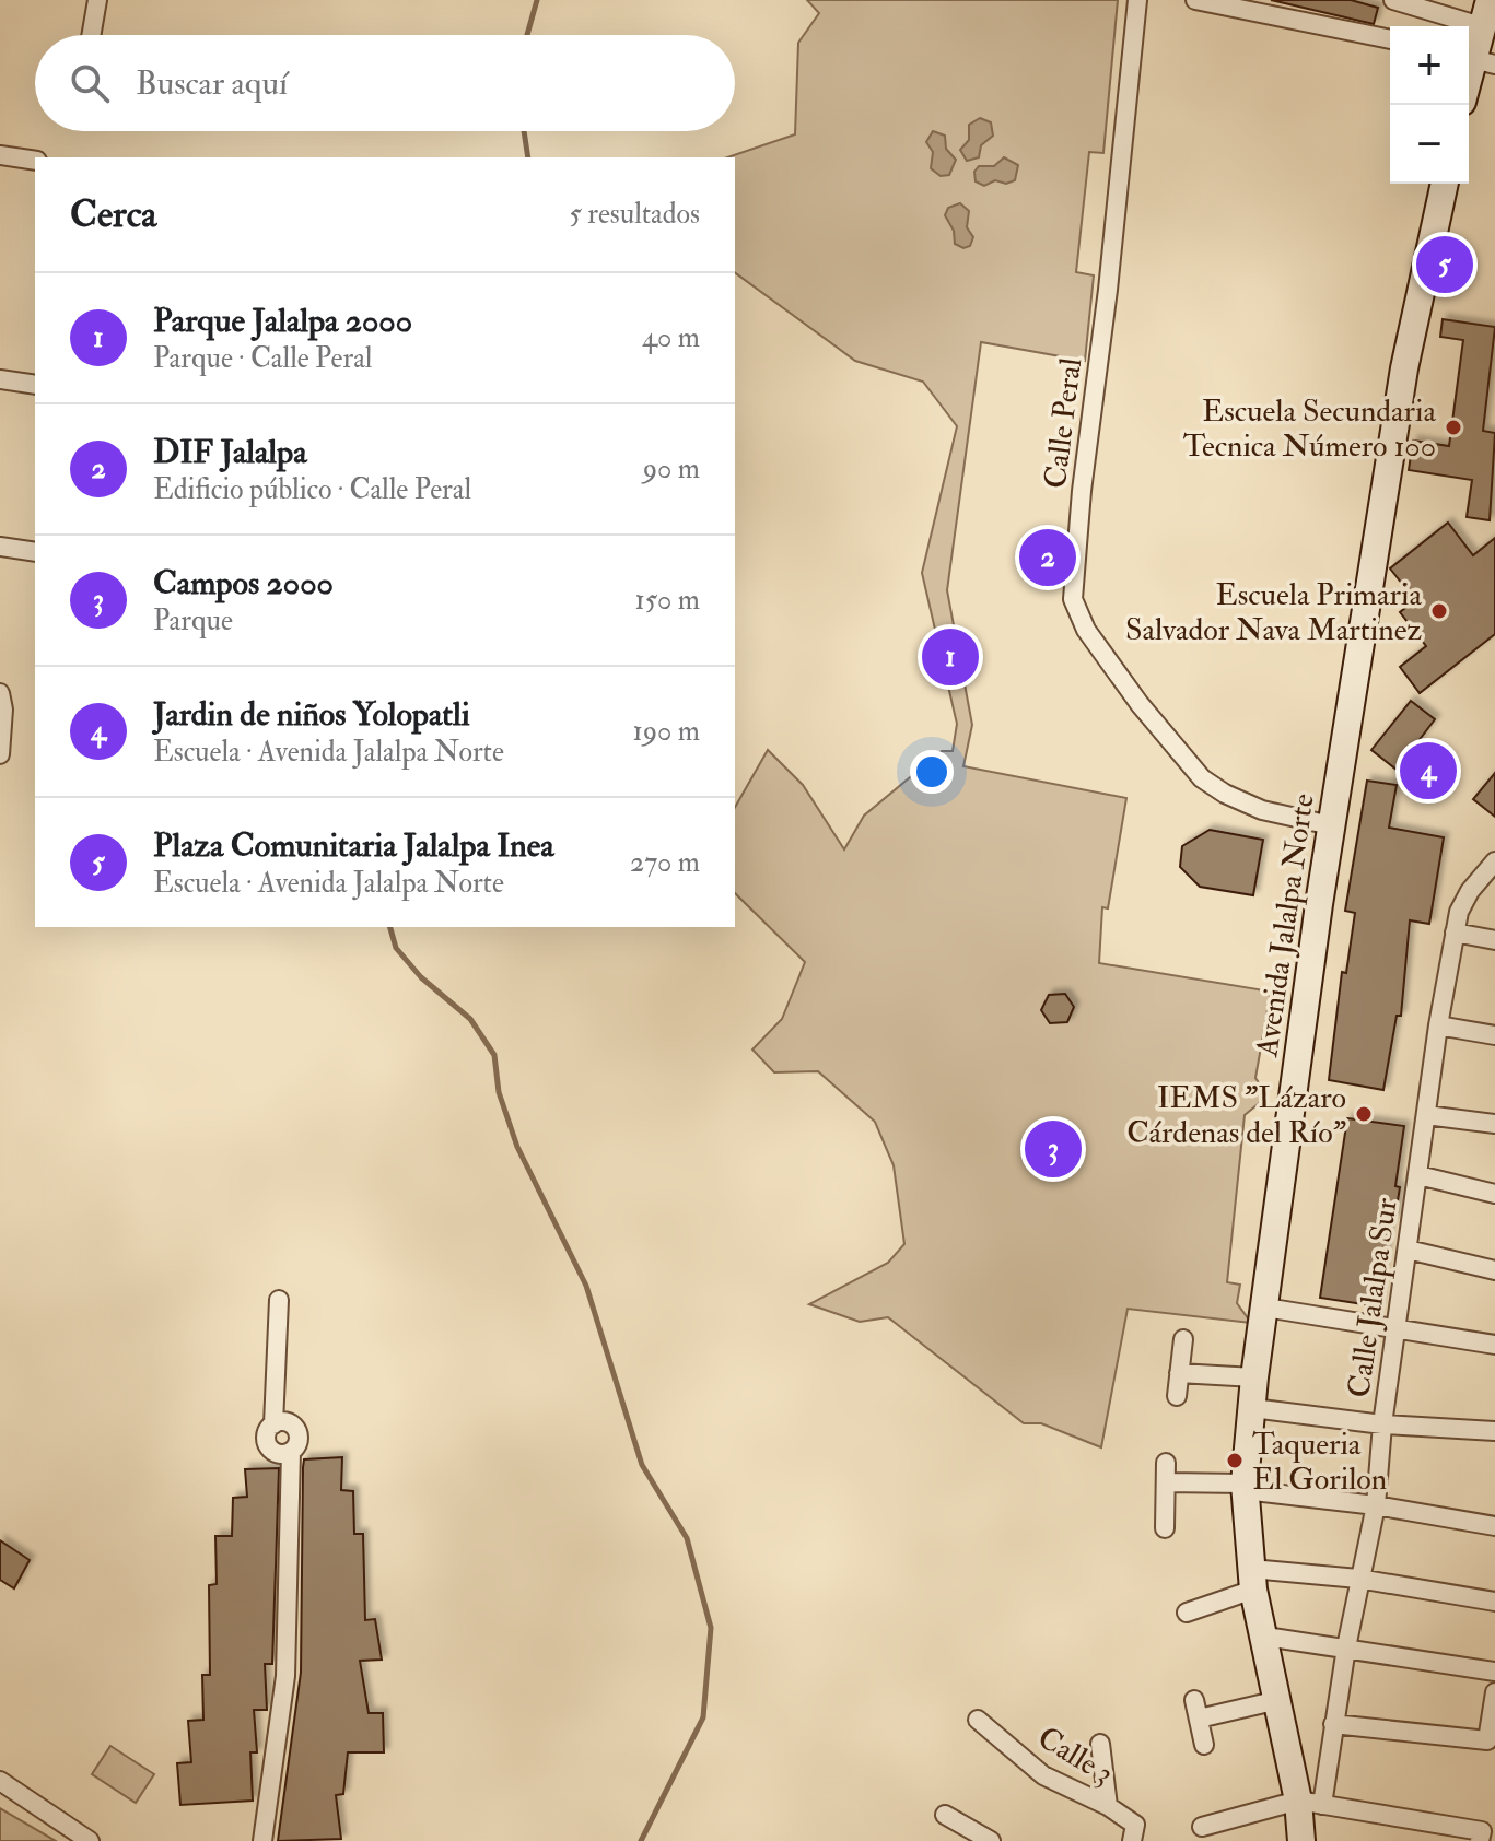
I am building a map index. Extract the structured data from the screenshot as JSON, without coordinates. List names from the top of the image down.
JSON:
{
  "streets": {
    "street": [
      "Calle Peral",
      "Avenida Jalalpa Norte",
      "Calle Jalalpa Sur",
      "Calle 3"
    ]
  },
  "crossings": [
    ["Calle Peral", "Avenida Jalalpa Norte"],
    ["Avenida Jalalpa Norte", "Calle Jalalpa Sur"]
  ],
  "places": [
    "Escuela Secundaria Tecnica Número 100",
    "Escuela Primaria Salvador Nava Martinez",
    "IEMS \"Lázaro Cárdenas del Río\"",
    "Taqueria El Gorilon"
  ],
  "page": {
    "map_buttons": ["+", "−"],
    "search": "Buscar aquí",
    "heading": ["Cerca", "5 resultados"],
    "pins": [
      "5",
      "2",
      "1",
      "4",
      "3"
    ],
    "list": [
      {
        "mark": "1",
        "name": "Parque Jalalpa 2000",
        "note": "Parque · Calle Peral",
        "value": "40 m"
      },
      {
        "mark": "2",
        "name": "DIF Jalalpa",
        "note": "Edificio público · Calle Peral",
        "value": "90 m"
      },
      {
        "mark": "3",
        "name": "Campos 2000",
        "note": "Parque",
        "value": "150 m"
      },
      {
        "mark": "4",
        "name": "Jardin de niños Yolopatli",
        "note": "Escuela · Avenida Jalalpa Norte",
        "value": "190 m"
      },
      {
        "mark": "5",
        "name": "Plaza Comunitaria Jalalpa Inea",
        "note": "Escuela · Avenida Jalalpa Norte",
        "value": "270 m"
      }
    ]
  }
}
